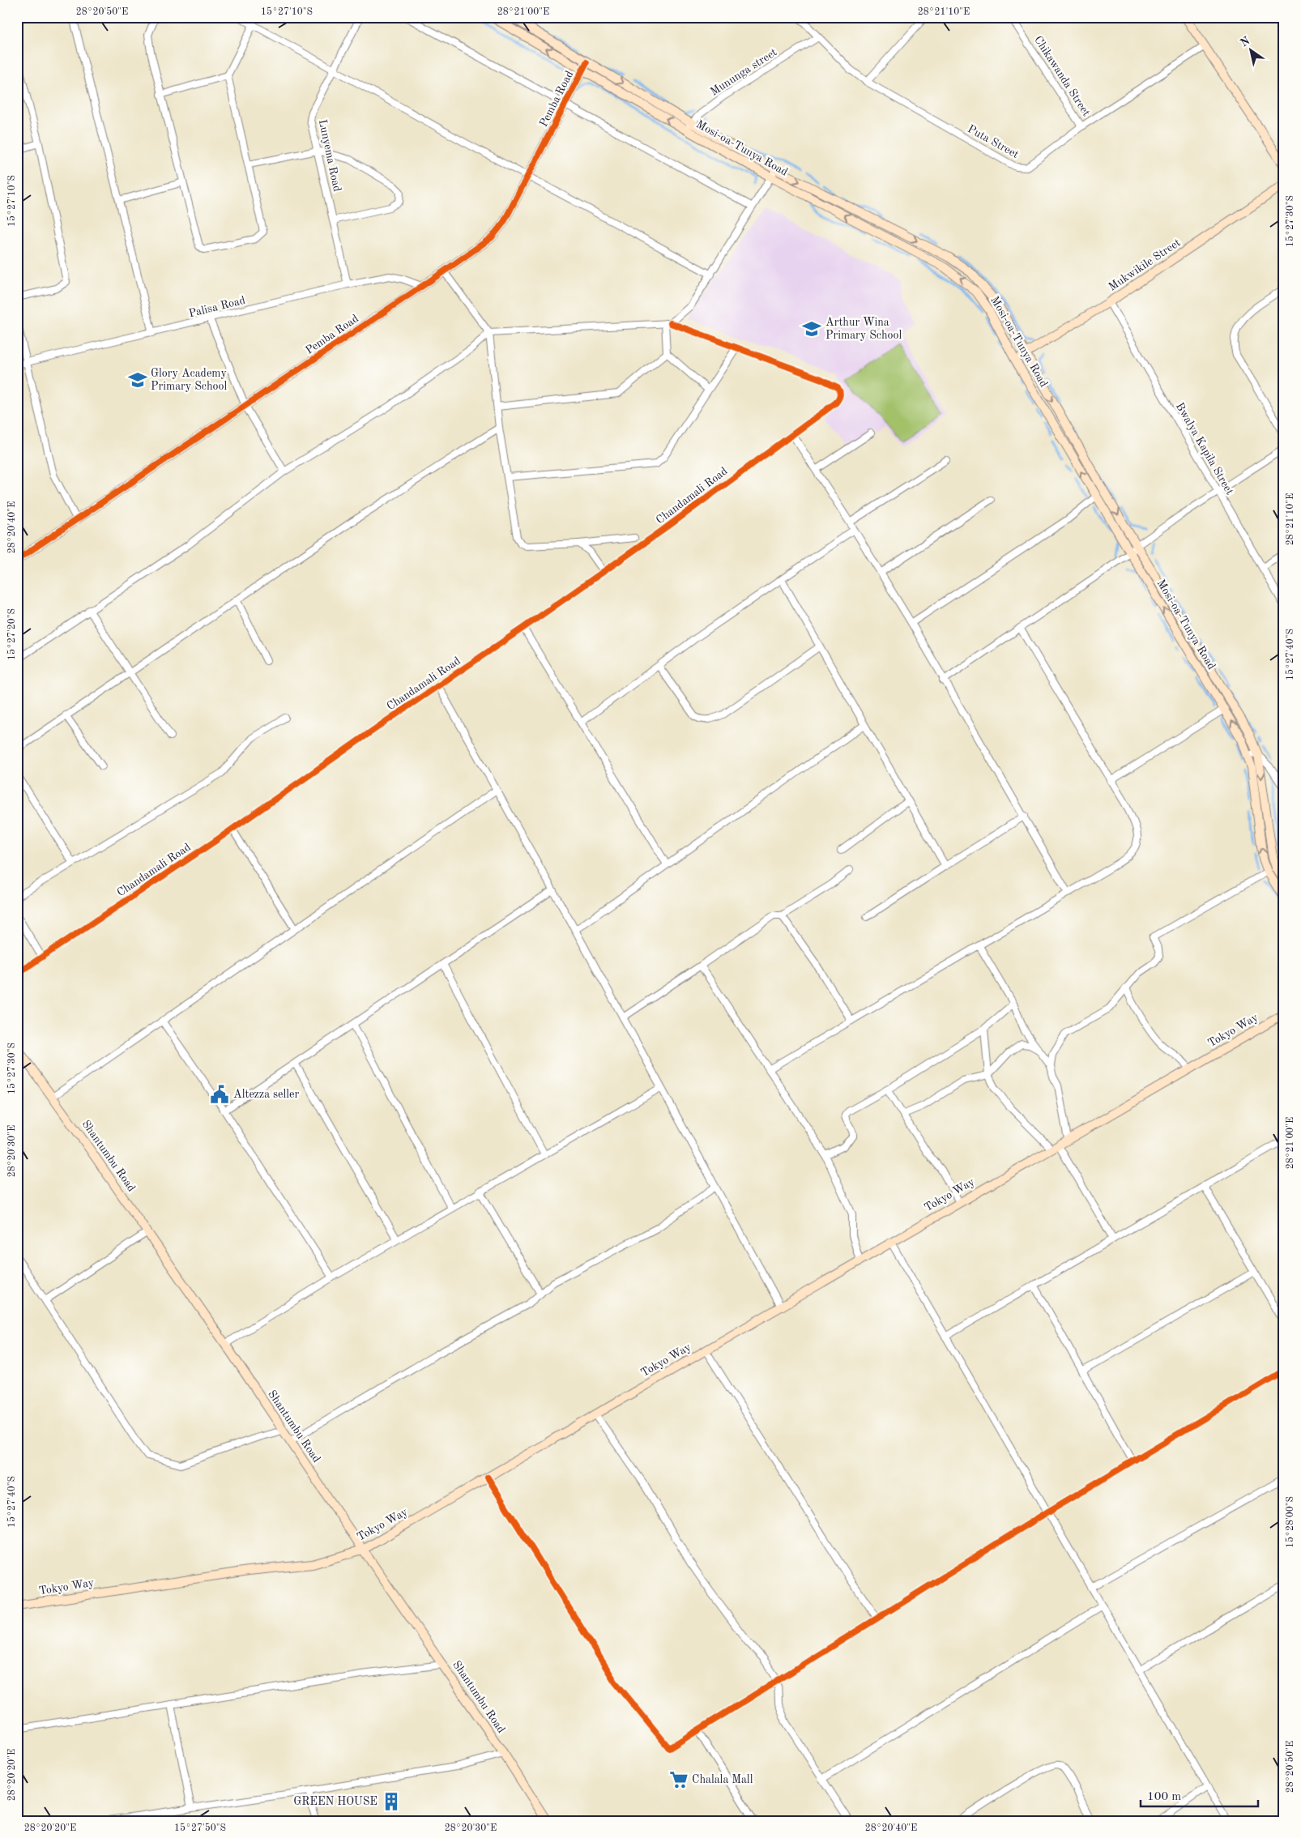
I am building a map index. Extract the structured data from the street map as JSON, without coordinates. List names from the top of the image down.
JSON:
{
  "streets": {
    "main road": [
      "Pemba Road",
      "Mosi-oa-Tunya Road",
      "Mukwikile Street",
      "Tokyo Way",
      "Shantumbu Road"
    ],
    "street": [
      "Mununga street",
      "Chikawanda Street",
      "Puta Street",
      "Lunyema Road",
      "Palisa Road",
      "Bwalya Kapila Street",
      "Chandamali Road"
    ]
  },
  "crossings": [
    ["Mununga street", "Puta Street"],
    ["Mununga street", "Mosi-oa-Tunya Road"],
    ["Chikawanda Street", "Puta Street"],
    ["Pemba Road", "Mosi-oa-Tunya Road"],
    ["Pemba Road", "Palisa Road"],
    ["Mosi-oa-Tunya Road", "Mukwikile Street"],
    ["Lunyema Road", "Palisa Road"],
    ["Mukwikile Street", "Bwalya Kapila Street"],
    ["Tokyo Way", "Shantumbu Road"]
  ],
  "places": {
    "school or university": ["Arthur Wina Primary School", "Glory Academy Primary School"],
    "public building": ["Altezza seller"],
    "supermarket": ["Chalala Mall"],
    "building": ["GREEN HOUSE"]
  },
  "scale_bar": "100 m",
  "north": "top left",
  "coordinates": [
    "28°20'50\"E",
    "15°27'10\"S",
    "28°21'00\"E",
    "28°21'10\"E",
    "15°27'30\"S",
    "28°20'40\"E",
    "15°27'20\"S",
    "15°27'40\"S",
    "28°20'30\"E",
    "15°28'00\"S",
    "28°20'20\"E",
    "15°27'50\"S"
  ]
}
